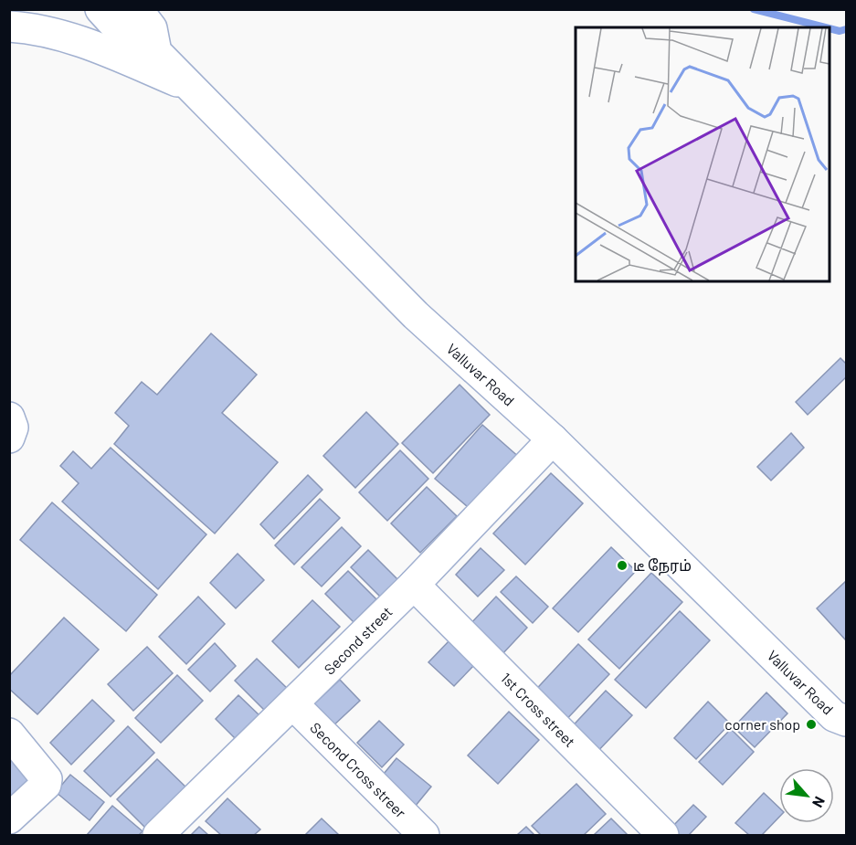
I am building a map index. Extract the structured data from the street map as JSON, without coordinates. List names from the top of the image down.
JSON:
{
  "streets": {
    "main road": [
      "Valluvar Road",
      "Second street",
      "1st Cross street",
      "Second Cross streer"
    ]
  },
  "crossings": [
    ["Valluvar Road", "Second street"],
    ["Second street", "1st Cross street"],
    ["Second street", "Second Cross streer"]
  ],
  "places": ["டீ நேரம்", "corner shop"],
  "north": "bottom right"
}
